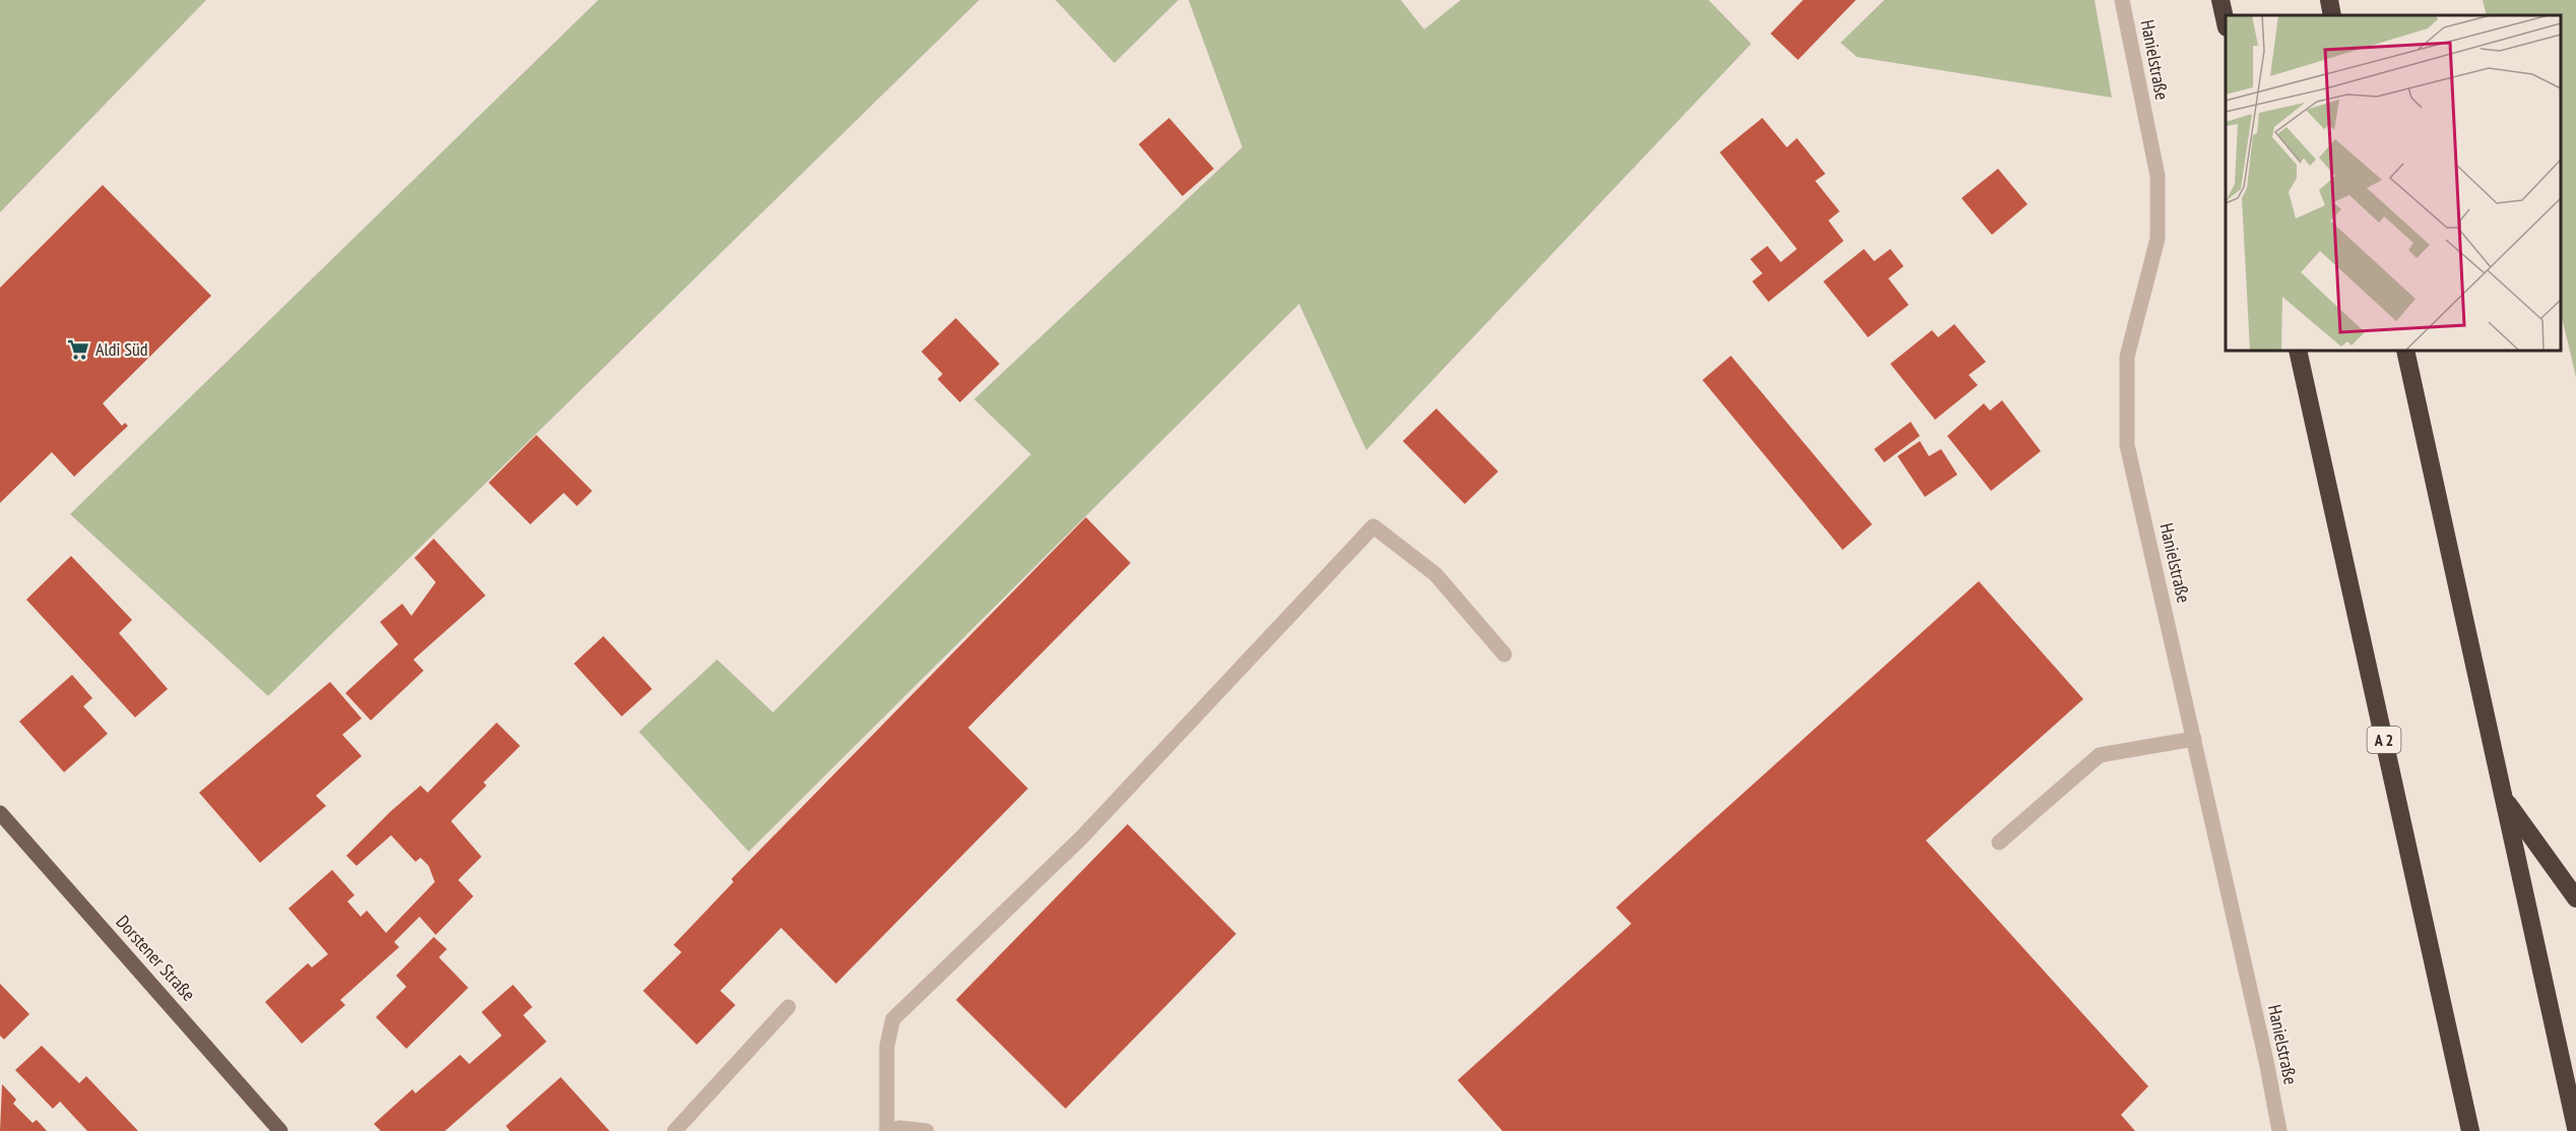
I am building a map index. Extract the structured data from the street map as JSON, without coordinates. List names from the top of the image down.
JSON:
{
  "streets": {
    "highway": ["A 2"],
    "main road": ["Dorstener Straße"],
    "street": ["Hanielstraße"]
  },
  "places": {
    "supermarket": ["Aldi Süd"]
  }
}
